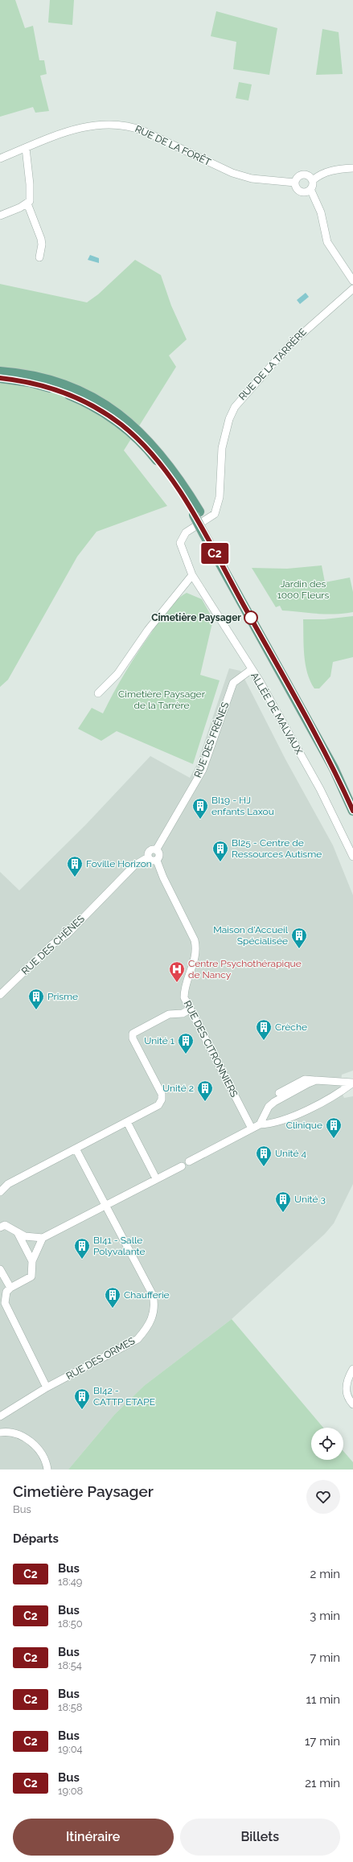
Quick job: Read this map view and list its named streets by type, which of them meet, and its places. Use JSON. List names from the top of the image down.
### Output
{
  "streets": {
    "street": [
      "RUE DE LA FORÊT",
      "RUE DE LA TARRÈRE",
      "ALLÉE DE MALVAUX",
      "RUE DES FRÊNES",
      "RUE DES CHÊNES",
      "RUE DES CITRONNIERS",
      "RUE DES ORMES"
    ]
  },
  "crossings": [
    ["RUE DE LA TARRÈRE", "ALLÉE DE MALVAUX"],
    ["ALLÉE DE MALVAUX", "RUE DES FRÊNES"],
    ["RUE DES FRÊNES", "RUE DES CHÊNES"],
    ["RUE DES FRÊNES", "RUE DES CITRONNIERS"],
    ["RUE DES CHÊNES", "RUE DES CITRONNIERS"]
  ],
  "parks": ["Jardin des 1000 Fleurs", "Cimetière Paysager de la Tarrère"],
  "places": {
    "other": ["Cimetière Paysager"],
    "building": [
      "BI19 - HJ enfants Laxou",
      "BI25 - Centre de Ressources Autisme",
      "Foville Horizon",
      "Maison d'Accueil Spécialisée",
      "Prisme",
      "Crèche",
      "Unité 1",
      "Unité 2",
      "Clinique",
      "Unité 4",
      "Unité 3",
      "BI41 - Salle Polyvalante",
      "Chaufferie",
      "BI42 - CATTP ETAPE"
    ],
    "hospital": ["Centre Psychothérapique de Nancy"]
  },
  "lines": ["bus line C2"],
  "page": {
    "on_map": "C2",
    "heading": [
      ["Cimetière Paysager", "Bus"],
      "Départs"
    ],
    "list": [
      {
        "mark": "C2",
        "name": "Bus",
        "note": "18:49",
        "value": "2 min"
      },
      {
        "mark": "C2",
        "name": "Bus",
        "note": "18:50",
        "value": "3 min"
      },
      {
        "mark": "C2",
        "name": "Bus",
        "note": "18:54",
        "value": "7 min"
      },
      {
        "mark": "C2",
        "name": "Bus",
        "note": "18:58",
        "value": "11 min"
      },
      {
        "mark": "C2",
        "name": "Bus",
        "note": "19:04",
        "value": "17 min"
      },
      {
        "mark": "C2",
        "name": "Bus",
        "note": "19:08",
        "value": "21 min"
      }
    ],
    "buttons": ["Itinéraire", "Billets"]
  }
}
